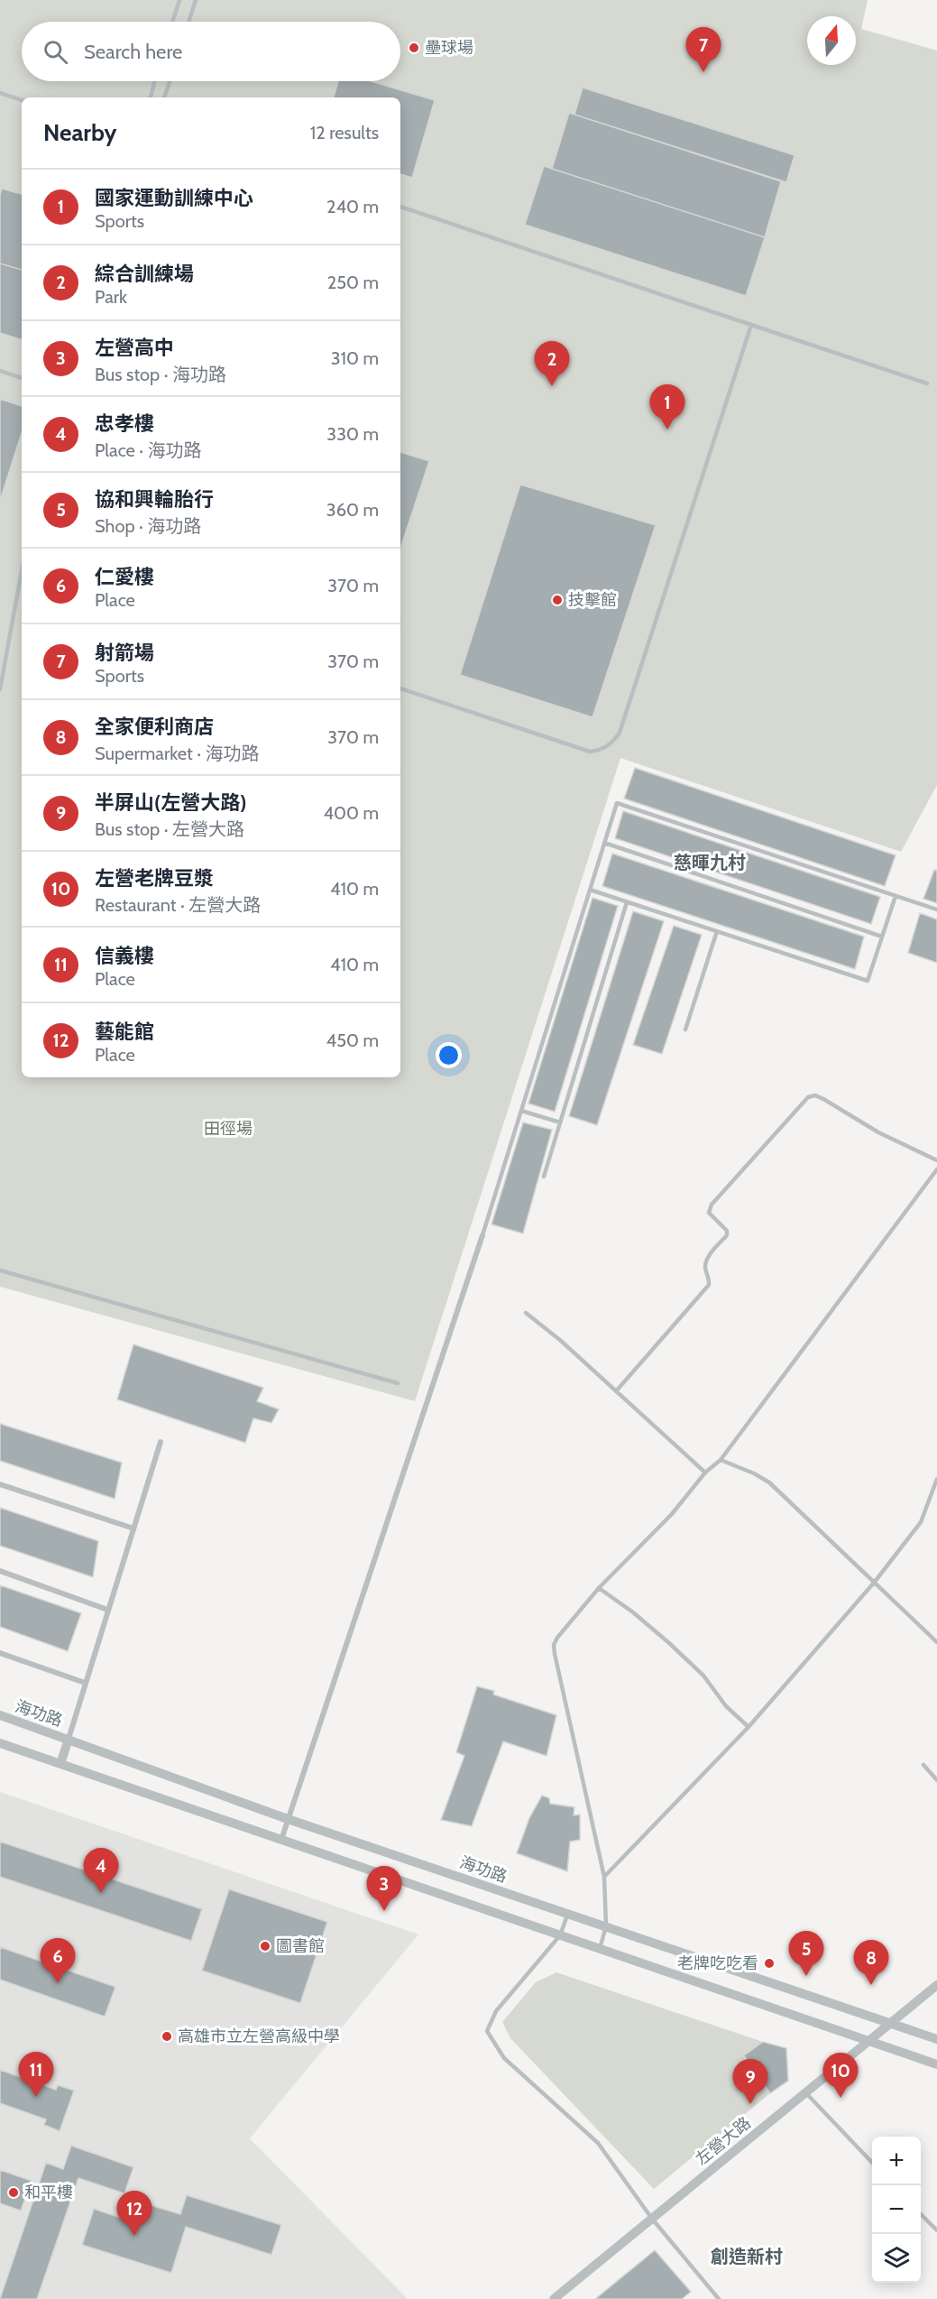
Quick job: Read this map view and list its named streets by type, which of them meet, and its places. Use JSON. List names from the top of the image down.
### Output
{
  "streets": {
    "street": ["海功路", "左營大路"]
  },
  "crossings": [
    ["海功路", "左營大路"]
  ],
  "districts": ["慈暉九村", "創造新村"],
  "parks": ["田徑場"],
  "places": [
    "壘球場",
    "技擊館",
    "圖書館",
    "老牌吃吃看",
    "高雄市立左營高級中學",
    "和平樓"
  ],
  "north": "top",
  "page": {
    "search": "Search here",
    "pins": [
      "7",
      "2",
      "1",
      "4",
      "3",
      "5",
      "6",
      "8",
      "11",
      "10",
      "9",
      "12"
    ],
    "heading": ["Nearby", "12 results"],
    "list": [
      {
        "mark": "1",
        "name": "國家運動訓練中心",
        "note": "Sports",
        "value": "240 m"
      },
      {
        "mark": "2",
        "name": "綜合訓練場",
        "note": "Park",
        "value": "250 m"
      },
      {
        "mark": "3",
        "name": "左營高中",
        "note": "Bus stop · 海功路",
        "value": "310 m"
      },
      {
        "mark": "4",
        "name": "忠孝樓",
        "note": "Place · 海功路",
        "value": "330 m"
      },
      {
        "mark": "5",
        "name": "協和興輪胎行",
        "note": "Shop · 海功路",
        "value": "360 m"
      },
      {
        "mark": "6",
        "name": "仁愛樓",
        "note": "Place",
        "value": "370 m"
      },
      {
        "mark": "7",
        "name": "射箭場",
        "note": "Sports",
        "value": "370 m"
      },
      {
        "mark": "8",
        "name": "全家便利商店",
        "note": "Supermarket · 海功路",
        "value": "370 m"
      },
      {
        "mark": "9",
        "name": "半屏山(左營大路)",
        "note": "Bus stop · 左營大路",
        "value": "400 m"
      },
      {
        "mark": "10",
        "name": "左營老牌豆漿",
        "note": "Restaurant · 左營大路",
        "value": "410 m"
      },
      {
        "mark": "11",
        "name": "信義樓",
        "note": "Place",
        "value": "410 m"
      },
      {
        "mark": "12",
        "name": "藝能館",
        "note": "Place",
        "value": "450 m"
      }
    ],
    "map_buttons": ["+", "−"]
  }
}
